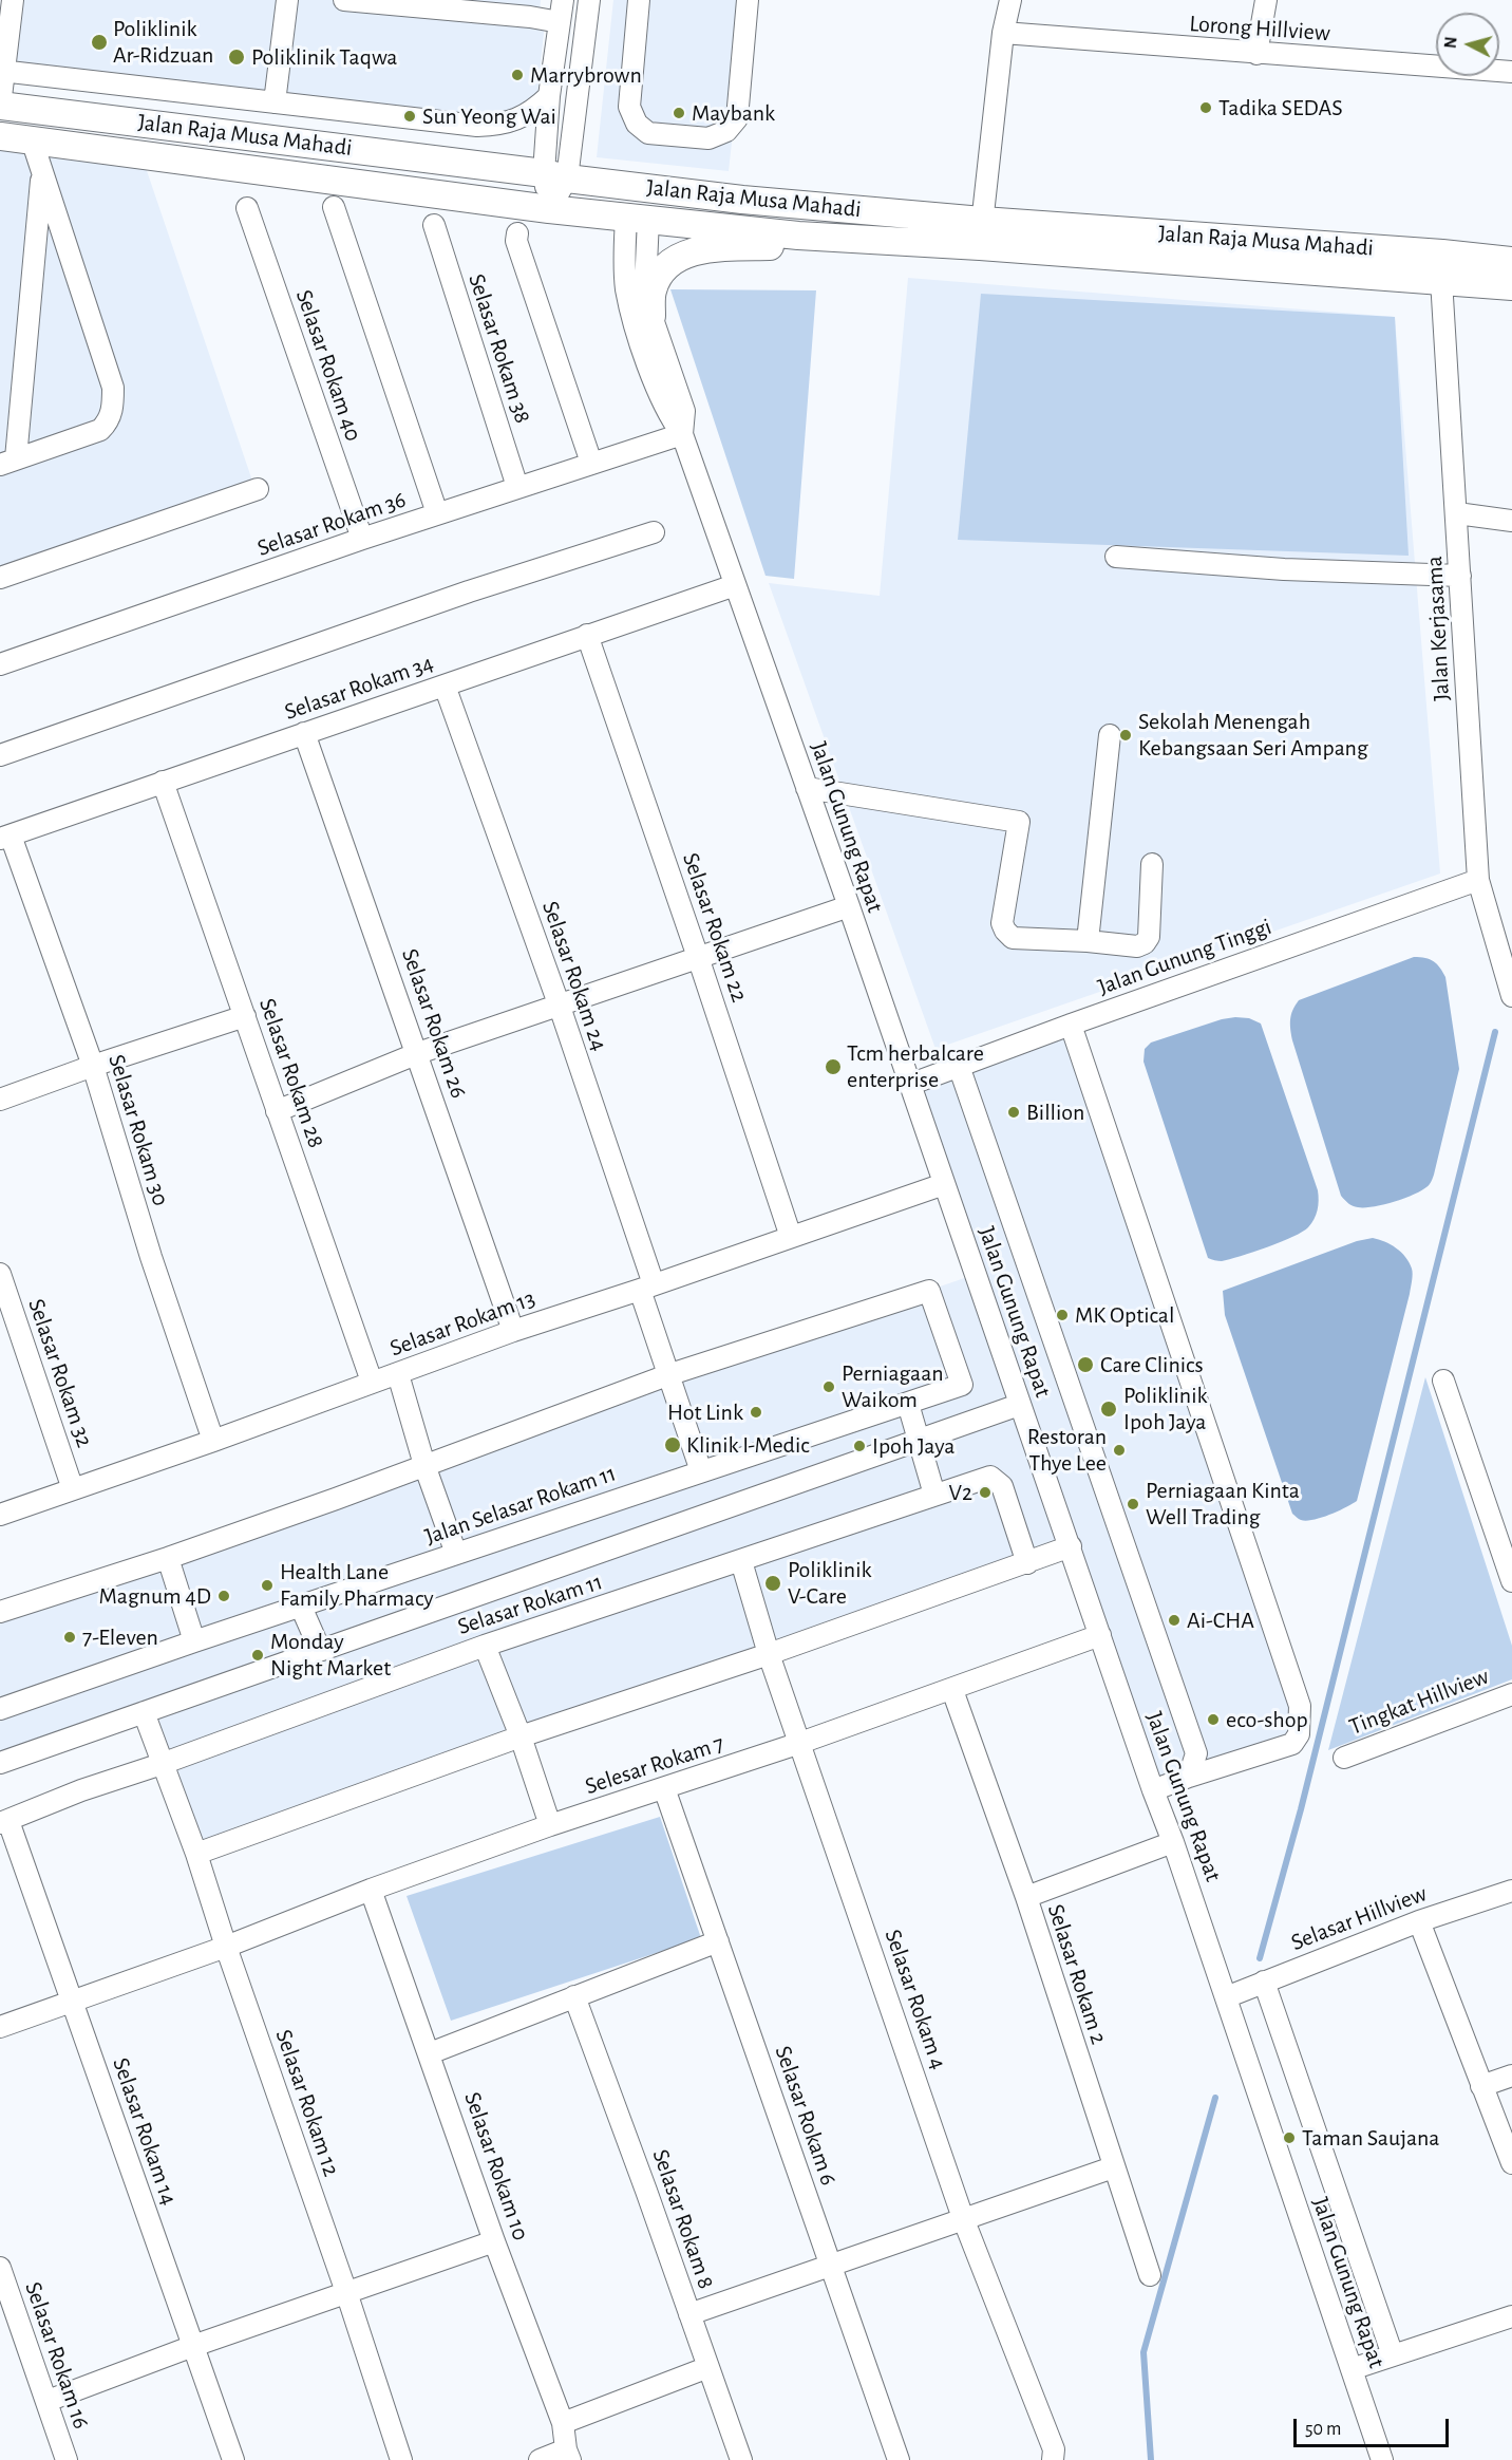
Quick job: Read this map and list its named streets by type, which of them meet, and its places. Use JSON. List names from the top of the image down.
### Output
{
  "streets": {
    "main road": ["Jalan Raja Musa Mahadi"],
    "street": [
      "Lorong Hillview",
      "Selasar Rokam 38",
      "Selasar Rokam 40",
      "Selasar Rokam 36",
      "Jalan Kerjasama",
      "Selasar Rokam 34",
      "Jalan Gunung Rapat",
      "Selasar Rokam 22",
      "Jalan Gunung Tinggi",
      "Selasar Rokam 24",
      "Selasar Rokam 26",
      "Selasar Rokam 28",
      "Selasar Rokam 30",
      "Selasar Rokam 13",
      "Selasar Rokam 32",
      "Jalan Selasar Rokam 11",
      "Selasar Rokam 11",
      "Tingkat Hillview",
      "Selesar Rokam 7",
      "Selasar Hillview",
      "Selasar Rokam 2",
      "Selasar Rokam 4",
      "Selasar Rokam 12",
      "Selasar Rokam 6",
      "Selasar Rokam 14",
      "Selasar Rokam 10",
      "Selasar Rokam 8",
      "Selasar Rokam 16"
    ]
  },
  "crossings": [
    ["Jalan Raja Musa Mahadi", "Jalan Kerjasama"],
    ["Jalan Raja Musa Mahadi", "Jalan Gunung Rapat"],
    ["Selasar Rokam 38", "Selasar Rokam 36"],
    ["Selasar Rokam 40", "Selasar Rokam 36"],
    ["Selasar Rokam 36", "Jalan Gunung Rapat"],
    ["Jalan Kerjasama", "Jalan Gunung Tinggi"],
    ["Selasar Rokam 34", "Jalan Gunung Rapat"],
    ["Selasar Rokam 34", "Selasar Rokam 22"],
    ["Selasar Rokam 34", "Selasar Rokam 24"],
    ["Selasar Rokam 34", "Selasar Rokam 26"],
    ["Selasar Rokam 34", "Selasar Rokam 28"],
    ["Selasar Rokam 34", "Selasar Rokam 30"],
    ["Jalan Gunung Rapat", "Jalan Gunung Tinggi"],
    ["Jalan Gunung Rapat", "Selasar Rokam 13"],
    ["Jalan Gunung Rapat", "Selasar Rokam 11"],
    ["Jalan Gunung Rapat", "Selesar Rokam 7"],
    ["Jalan Gunung Rapat", "Selasar Hillview"],
    ["Selasar Rokam 22", "Selasar Rokam 13"],
    ["Selasar Rokam 24", "Selasar Rokam 13"],
    ["Selasar Rokam 24", "Jalan Selasar Rokam 11"],
    ["Selasar Rokam 26", "Selasar Rokam 13"],
    ["Selasar Rokam 28", "Selasar Rokam 13"],
    ["Selasar Rokam 30", "Selasar Rokam 13"],
    ["Selasar Rokam 13", "Selasar Rokam 32"],
    ["Selasar Rokam 11", "Selasar Rokam 4"],
    ["Selasar Rokam 11", "Selasar Rokam 12"],
    ["Selasar Rokam 11", "Selasar Rokam 14"],
    ["Selesar Rokam 7", "Selasar Rokam 2"],
    ["Selesar Rokam 7", "Selasar Rokam 4"],
    ["Selesar Rokam 7", "Selasar Rokam 12"],
    ["Selesar Rokam 7", "Selasar Rokam 6"],
    ["Selesar Rokam 7", "Selasar Rokam 14"],
    ["Selesar Rokam 7", "Selasar Rokam 10"]
  ],
  "places": [
    "Poliklinik Ar-Ridzuan",
    "Poliklinik Taqwa",
    "Marrybrown",
    "Tadika SEDAS",
    "Maybank",
    "Sun Yeong Wai",
    "Sekolah Menengah Kebangsaan Seri Ampang",
    "Tcm herbalcare enterprise",
    "Billion",
    "MK Optical",
    "Care Clinics",
    "Perniagaan Waikom",
    "Poliklinik Ipoh Jaya",
    "Hot Link",
    "Klinik I-Medic",
    "Ipoh Jaya",
    "Restoran Thye Lee",
    "V2",
    "Perniagaan Kinta Well Trading",
    "Poliklinik V-Care",
    "Health Lane Family Pharmacy",
    "Magnum 4D",
    "Ai-CHA",
    "7-Eleven",
    "Monday Night Market",
    "eco-shop",
    "Taman Saujana"
  ],
  "scale_bar": "50 m",
  "north": "left"
}
